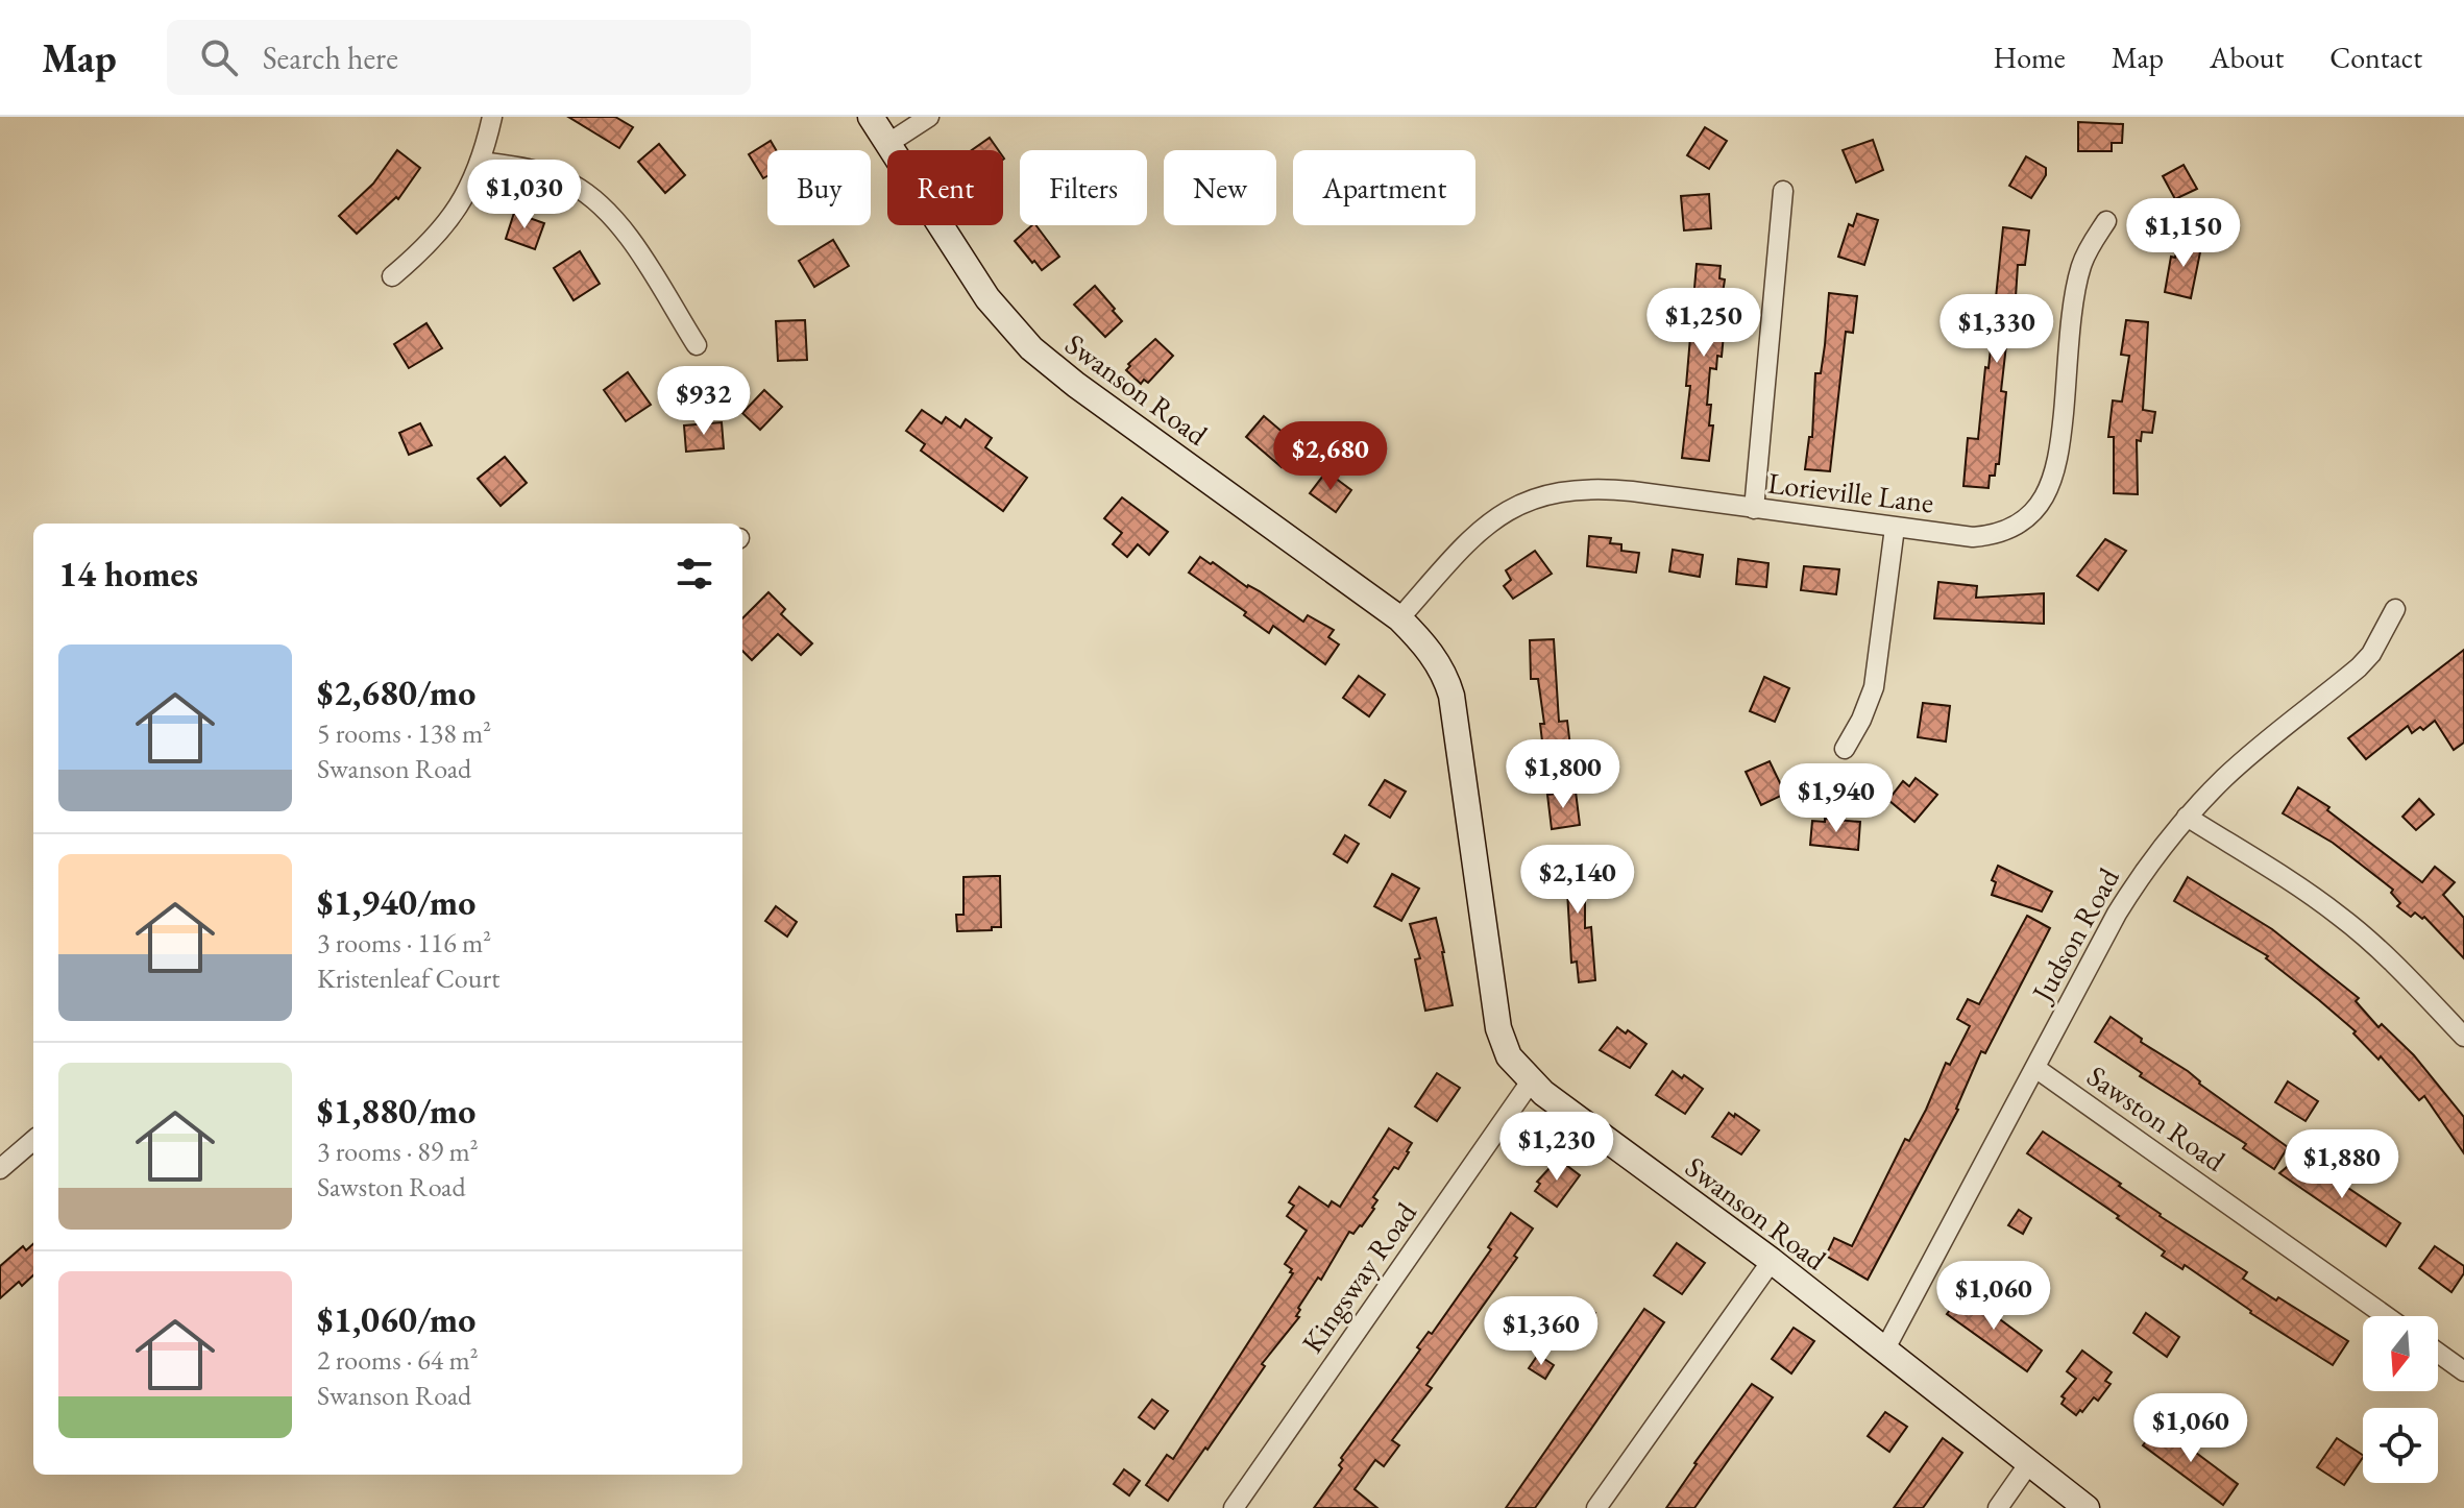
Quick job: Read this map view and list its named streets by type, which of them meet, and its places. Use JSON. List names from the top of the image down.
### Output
{
  "streets": {
    "street": [
      "Swanson Road",
      "Lorieville Lane",
      "Judson Road",
      "Sawston Road",
      "Kingsway Road"
    ]
  },
  "crossings": [
    ["Swanson Road", "Lorieville Lane"],
    ["Swanson Road", "Judson Road"],
    ["Swanson Road", "Kingsway Road"],
    ["Judson Road", "Sawston Road"]
  ],
  "north": "bottom",
  "page": {
    "header": "Map",
    "search": "Search here",
    "nav": [
      "Home",
      "Map",
      "About",
      "Contact"
    ],
    "chip": [
      "Buy",
      "Rent",
      "Filters",
      "New",
      "Apartment"
    ],
    "price": [
      "$1,030",
      "$1,150",
      "$1,250",
      "$1,330",
      "$932",
      "$2,680",
      "$1,800",
      "$1,940",
      "$2,140",
      "$1,230",
      "$1,880",
      "$1,060",
      "$1,360",
      "$1,060"
    ],
    "heading": "14 homes",
    "list": [
      {
        "name": "$2,680/mo",
        "note": "5 rooms · 138 m² · Swanson Road"
      },
      {
        "name": "$1,940/mo",
        "note": "3 rooms · 116 m² · Kristenleaf Court"
      },
      {
        "name": "$1,880/mo",
        "note": "3 rooms · 89 m² · Sawston Road"
      },
      {
        "name": "$1,060/mo",
        "note": "2 rooms · 64 m² · Swanson Road"
      }
    ]
  }
}
